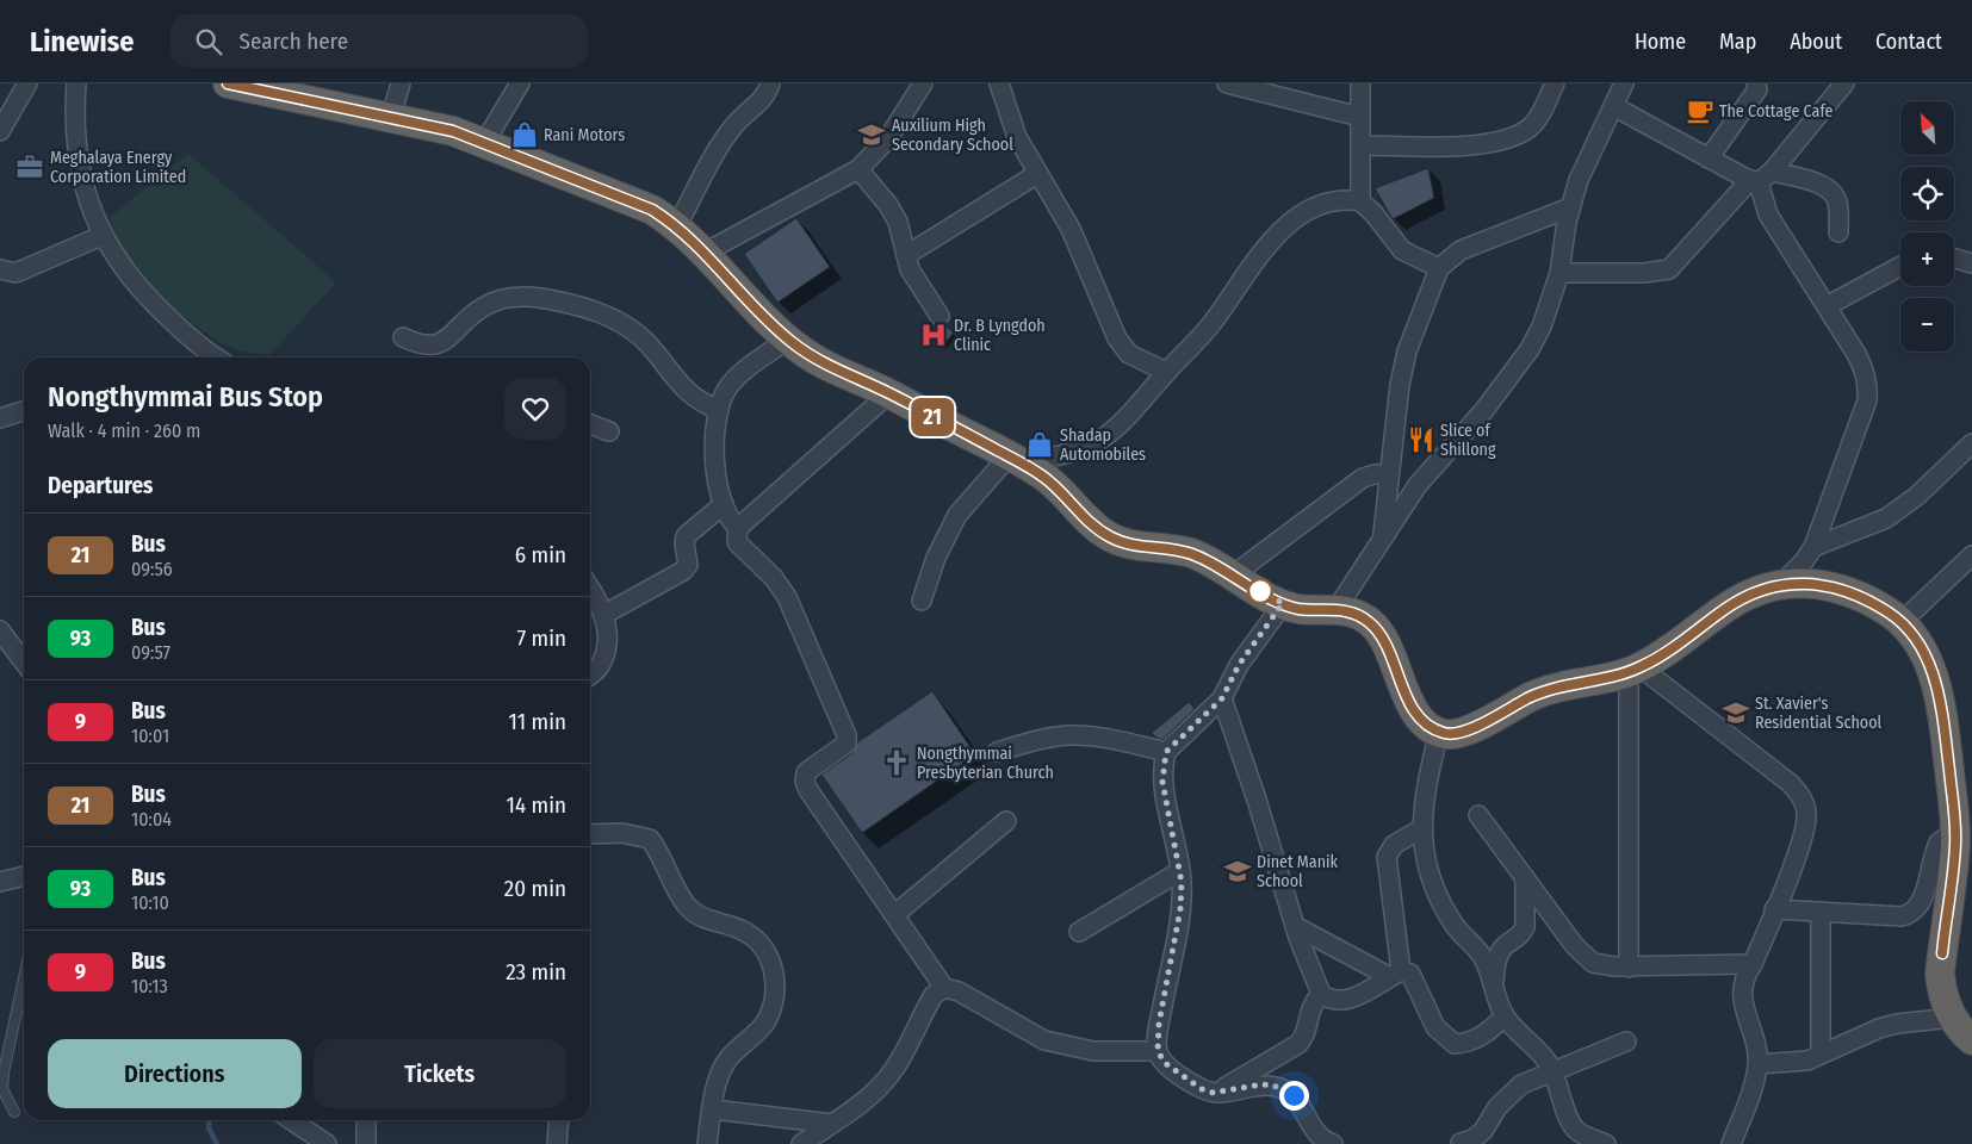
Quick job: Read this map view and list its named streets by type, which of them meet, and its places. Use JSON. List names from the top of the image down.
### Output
{
  "places": {
    "cafe": ["The Cottage Cafe"],
    "shop": ["Rani Motors", "Shadap Automobiles"],
    "school or university": ["Auxilium High Secondary School", "St. Xavier's Residential School", "Dinet Manik School"],
    "office": ["Meghalaya Energy Corporation Limited"],
    "hospital": ["Dr. B Lyngdoh Clinic"],
    "restaurant": ["Slice of Shillong"],
    "church": ["Nongthymmai Presbyterian Church"]
  },
  "lines": ["bus line 21"],
  "north": "top left",
  "page": {
    "header": "Linewise",
    "search": "Search here",
    "nav": [
      "Home",
      "Map",
      "About",
      "Contact"
    ],
    "on_map": "21",
    "map_buttons": ["+", "−"],
    "heading": [
      ["Nongthymmai Bus Stop", "Walk · 4 min · 260 m"],
      "Departures"
    ],
    "list": [
      {
        "mark": "21",
        "name": "Bus",
        "note": "09:56",
        "value": "6 min"
      },
      {
        "mark": "93",
        "name": "Bus",
        "note": "09:57",
        "value": "7 min"
      },
      {
        "mark": "9",
        "name": "Bus",
        "note": "10:01",
        "value": "11 min"
      },
      {
        "mark": "21",
        "name": "Bus",
        "note": "10:04",
        "value": "14 min"
      },
      {
        "mark": "93",
        "name": "Bus",
        "note": "10:10",
        "value": "20 min"
      },
      {
        "mark": "9",
        "name": "Bus",
        "note": "10:13",
        "value": "23 min"
      }
    ],
    "buttons": ["Directions", "Tickets"]
  }
}
